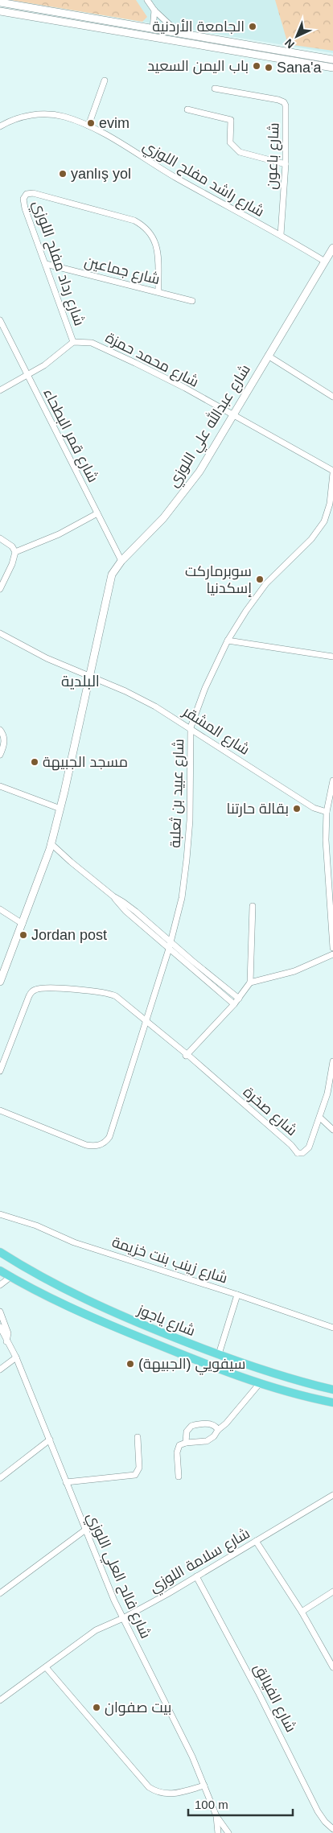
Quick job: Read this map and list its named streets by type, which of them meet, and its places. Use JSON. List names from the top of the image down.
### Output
{
  "streets": {
    "main road": ["شارع ياجوز"],
    "street": [
      "شارع باعون",
      "شارع راشد مفلح اللوزي",
      "شارع رداد مفلح اللوزي",
      "شارع جماعين",
      "شارع محمد حمزة",
      "شارع عبدالله علي اللوزي",
      "شارع قمر البطحاء",
      "شارع المشقر",
      "شارع عبيد بن ثعلبة",
      "شارع صخرة",
      "شارع زينب بنت خزيمة",
      "شارع سلامة اللوزي",
      "شارع فالح العلي اللوزي",
      "شارع الفيالق"
    ]
  },
  "crossings": [
    ["شارع باعون", "شارع راشد مفلح اللوزي"],
    ["شارع راشد مفلح اللوزي", "شارع عبدالله علي اللوزي"],
    ["شارع رداد مفلح اللوزي", "شارع جماعين"],
    ["شارع رداد مفلح اللوزي", "شارع محمد حمزة"],
    ["شارع محمد حمزة", "شارع عبدالله علي اللوزي"],
    ["شارع محمد حمزة", "شارع عبيد بن ثعلبة"],
    ["شارع عبدالله علي اللوزي", "شارع قمر البطحاء"],
    ["شارع عبدالله علي اللوزي", "شارع المشقر"],
    ["شارع المشقر", "شارع عبيد بن ثعلبة"],
    ["شارع عبيد بن ثعلبة", "شارع صخرة"],
    ["شارع سلامة اللوزي", "شارع فالح العلي اللوزي"],
    ["شارع سلامة اللوزي", "شارع الفيالق"]
  ],
  "districts": ["البلدية"],
  "places": [
    "الجامعة الأردنية",
    "باب اليمن السعيد",
    "Sana'a",
    "evim",
    "yanlış yol",
    "سوبرماركت إسكدنيا",
    "مسجد الجبيهة",
    "بقالة حارتنا",
    "Jordan post",
    "سيفويي (الجبيهة)",
    "بيت صفوان"
  ],
  "scale_bar": "100 m",
  "north": "bottom left"
}
